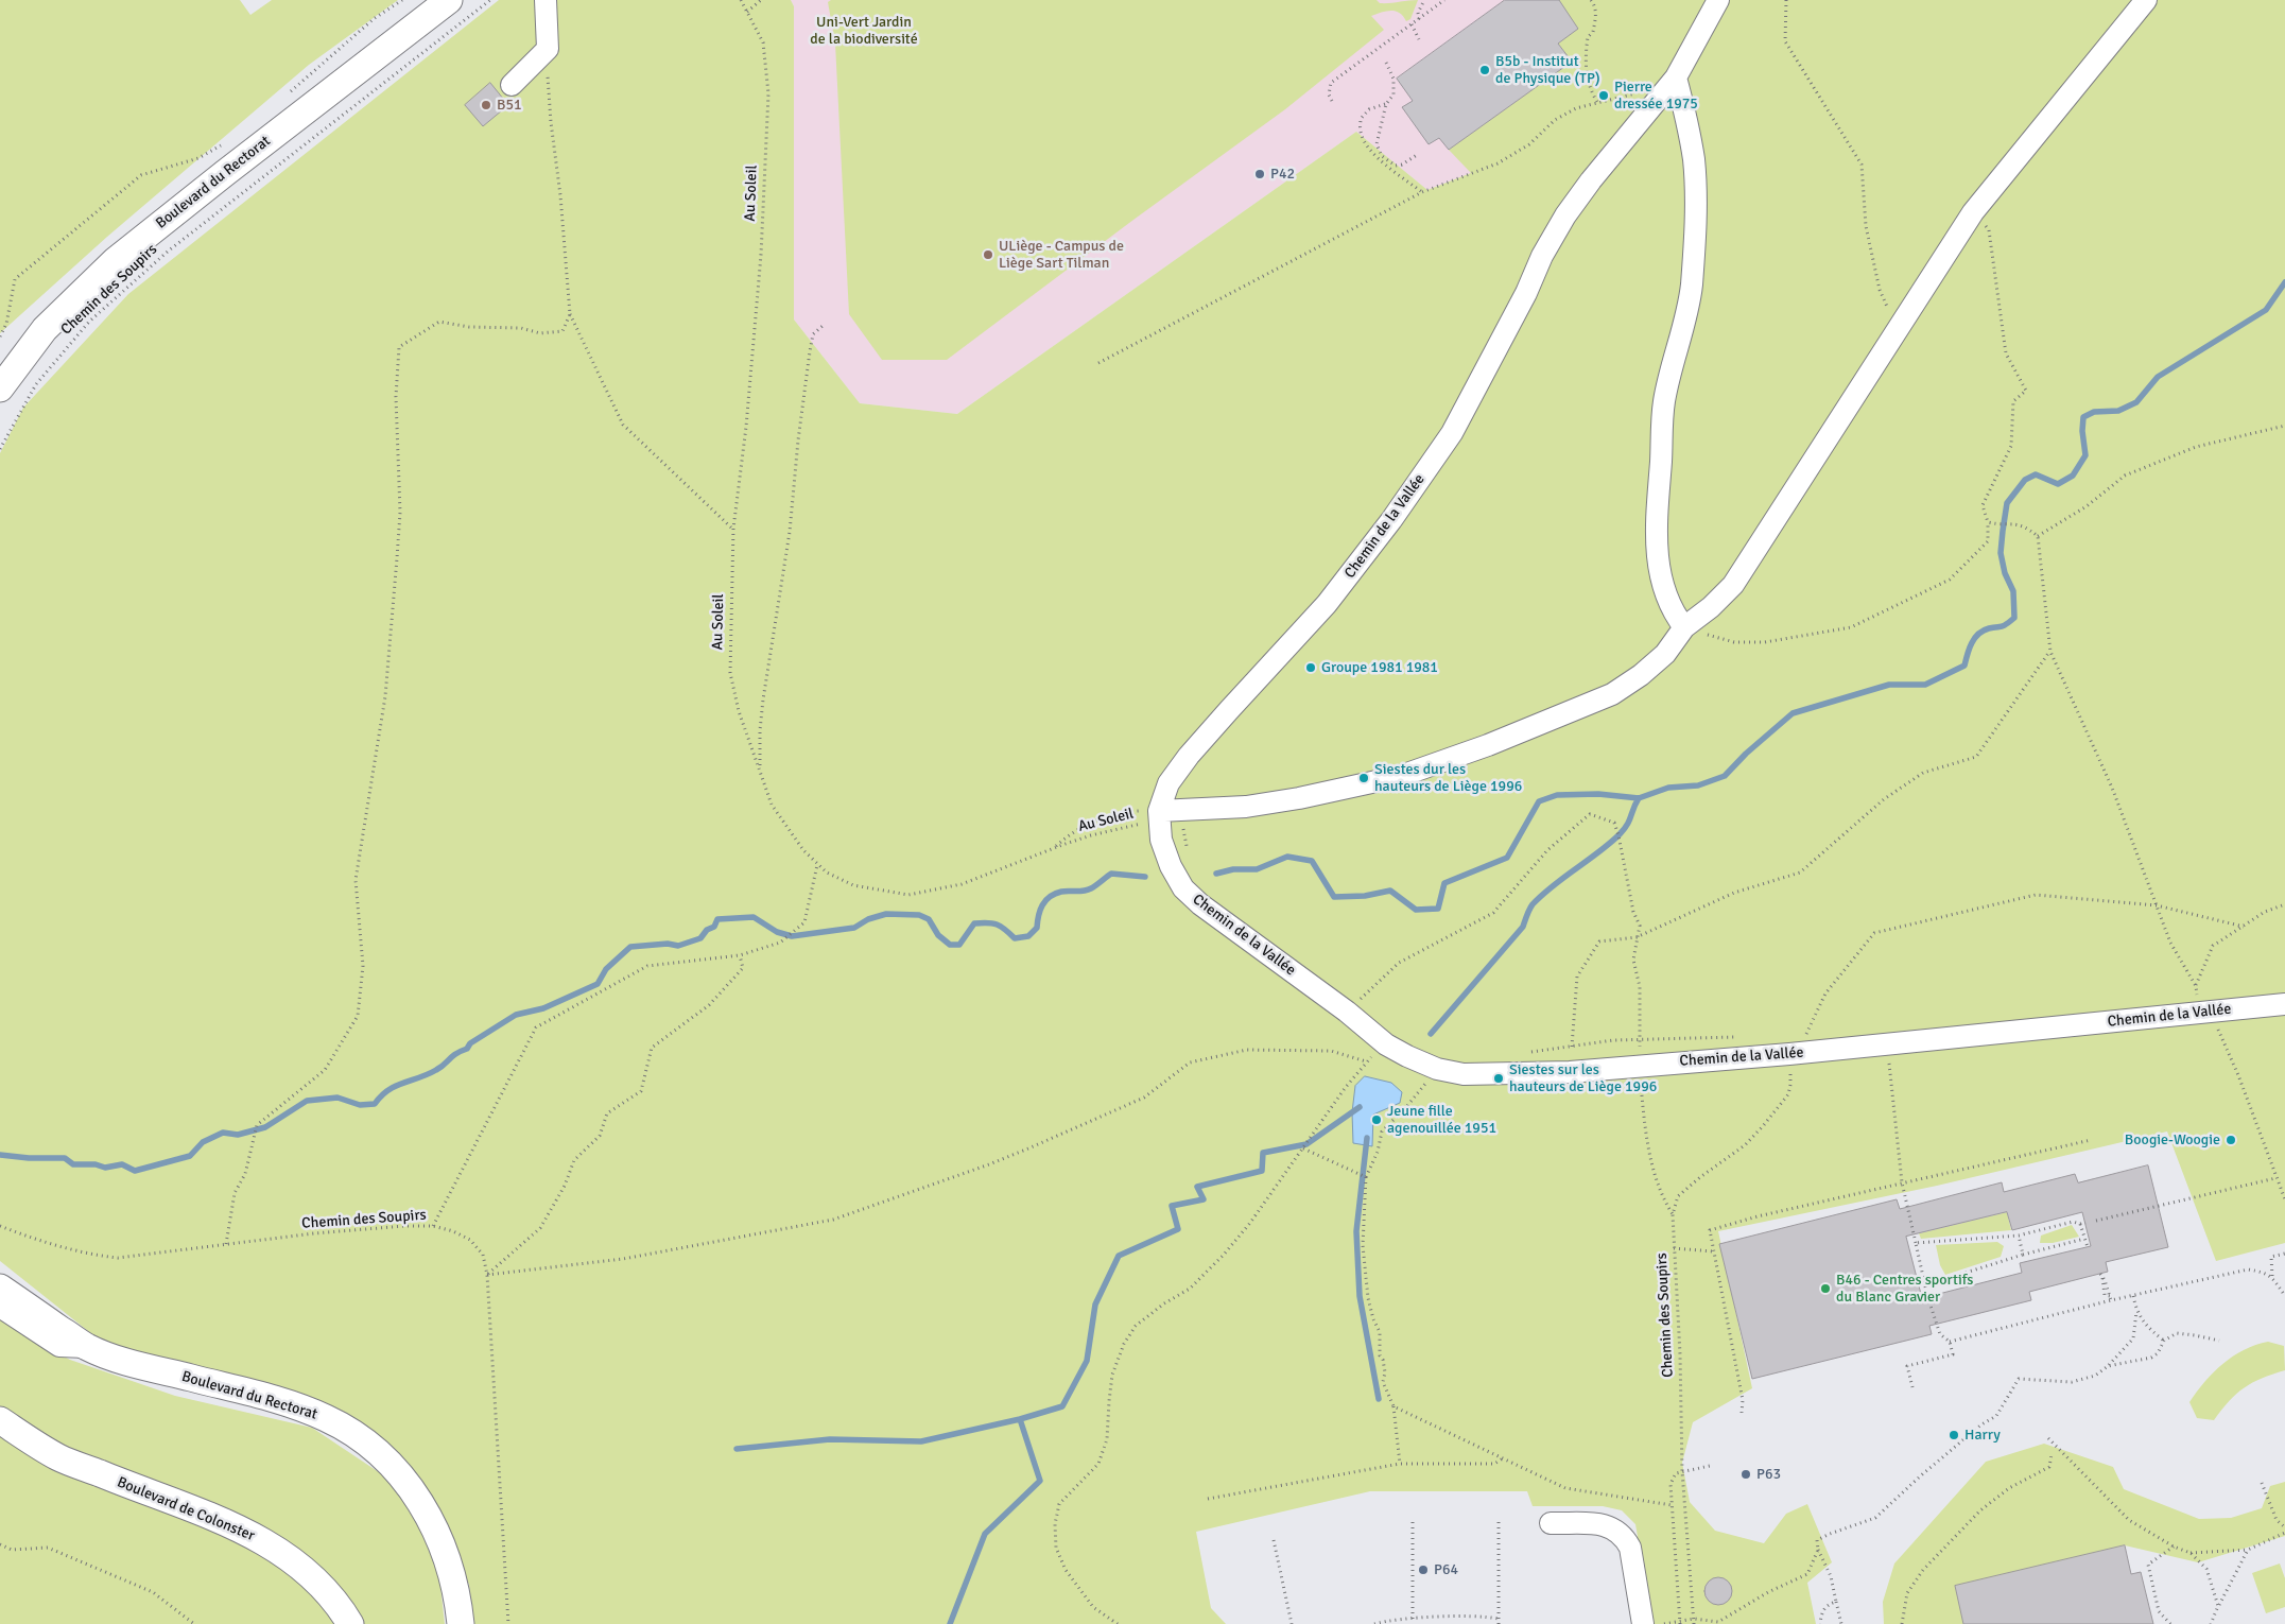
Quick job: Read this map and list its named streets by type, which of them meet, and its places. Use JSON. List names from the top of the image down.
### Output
{
  "streets": {
    "main road": ["Boulevard du Rectorat", "Boulevard de Colonster"],
    "lane": ["Chemin de la Vallée"],
    "path": ["Au Soleil", "Chemin des Soupirs"]
  },
  "crossings": [
    ["Au Soleil", "Chemin de la Vallée"],
    ["Chemin des Soupirs", "Chemin de la Vallée"]
  ],
  "parks": ["Uni-Vert Jardin de la biodiversité"],
  "places": [
    "B5b - Institut de Physique (TP)",
    "Pierre dressée 1975",
    "B51",
    "P42",
    "ULiège - Campus de Liège Sart Tilman",
    "Groupe 1981 1981",
    "Siestes dur les hauteurs de Liège 1996",
    "Siestes sur les hauteurs de Liège 1996",
    "Jeune fille agenouillée 1951",
    "Boogie-Woogie",
    "B46 - Centres sportifs du Blanc Gravier",
    "Harry",
    "P63",
    "P64"
  ]
}
